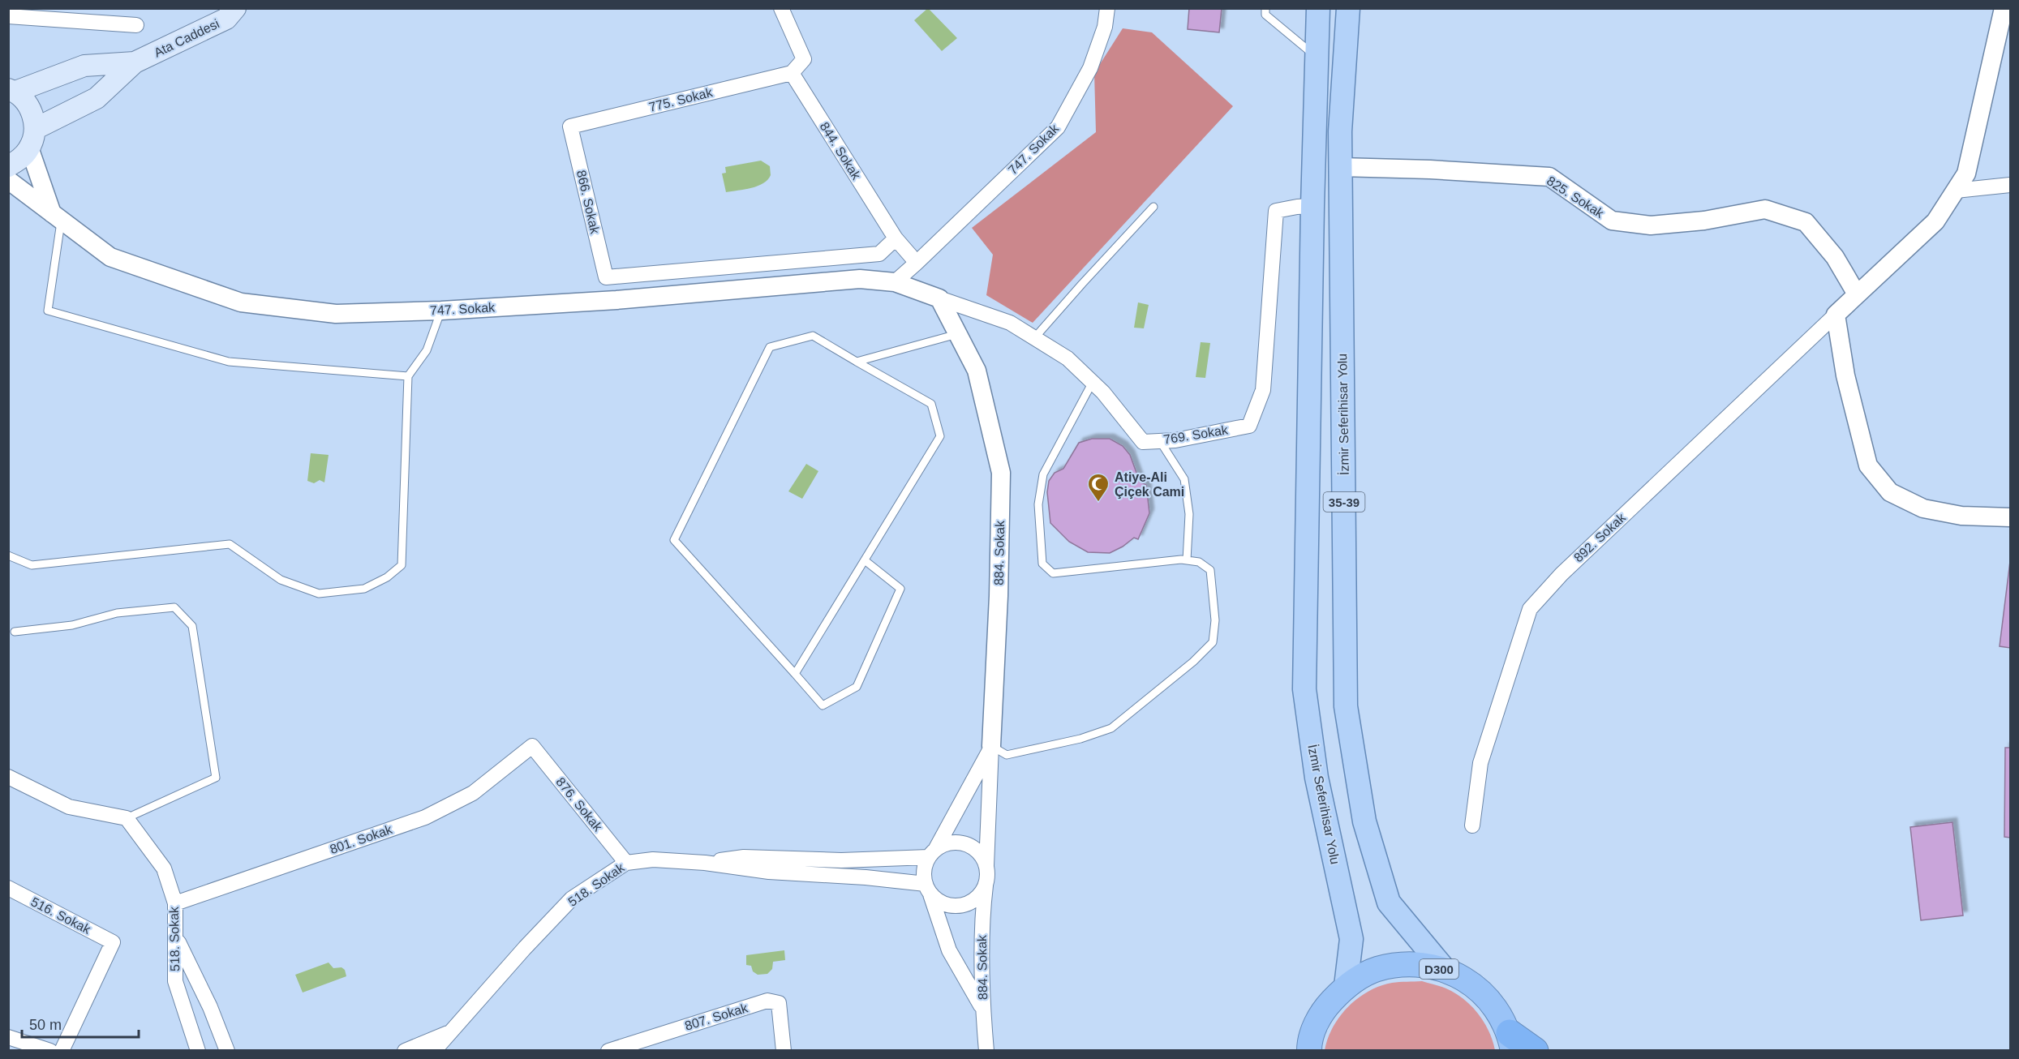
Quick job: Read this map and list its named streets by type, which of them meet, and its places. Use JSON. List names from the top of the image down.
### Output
{
  "streets": {
    "highway": ["D300"],
    "main road": ["Ata Caddesi", "İzmir Seferihisar Yolu", "35-39"],
    "street": [
      "775. Sokak",
      "747. Sokak",
      "844. Sokak",
      "825. Sokak",
      "866. Sokak",
      "769. Sokak",
      "892. Sokak",
      "884. Sokak",
      "876. Sokak",
      "801. Sokak",
      "518. Sokak",
      "516. Sokak",
      "807. Sokak"
    ]
  },
  "crossings": [
    ["775. Sokak", "844. Sokak"],
    ["775. Sokak", "866. Sokak"],
    ["747. Sokak", "844. Sokak"],
    ["844. Sokak", "866. Sokak"],
    ["825. Sokak", "İzmir Seferihisar Yolu"],
    ["İzmir Seferihisar Yolu", "769. Sokak"],
    ["İzmir Seferihisar Yolu", "D300"],
    ["884. Sokak", "518. Sokak"],
    ["876. Sokak", "801. Sokak"],
    ["876. Sokak", "518. Sokak"],
    ["801. Sokak", "518. Sokak"]
  ],
  "places": {
    "mosque": ["Atiye-Ali Çiçek Cami"]
  },
  "scale_bar": "50 m"
}
